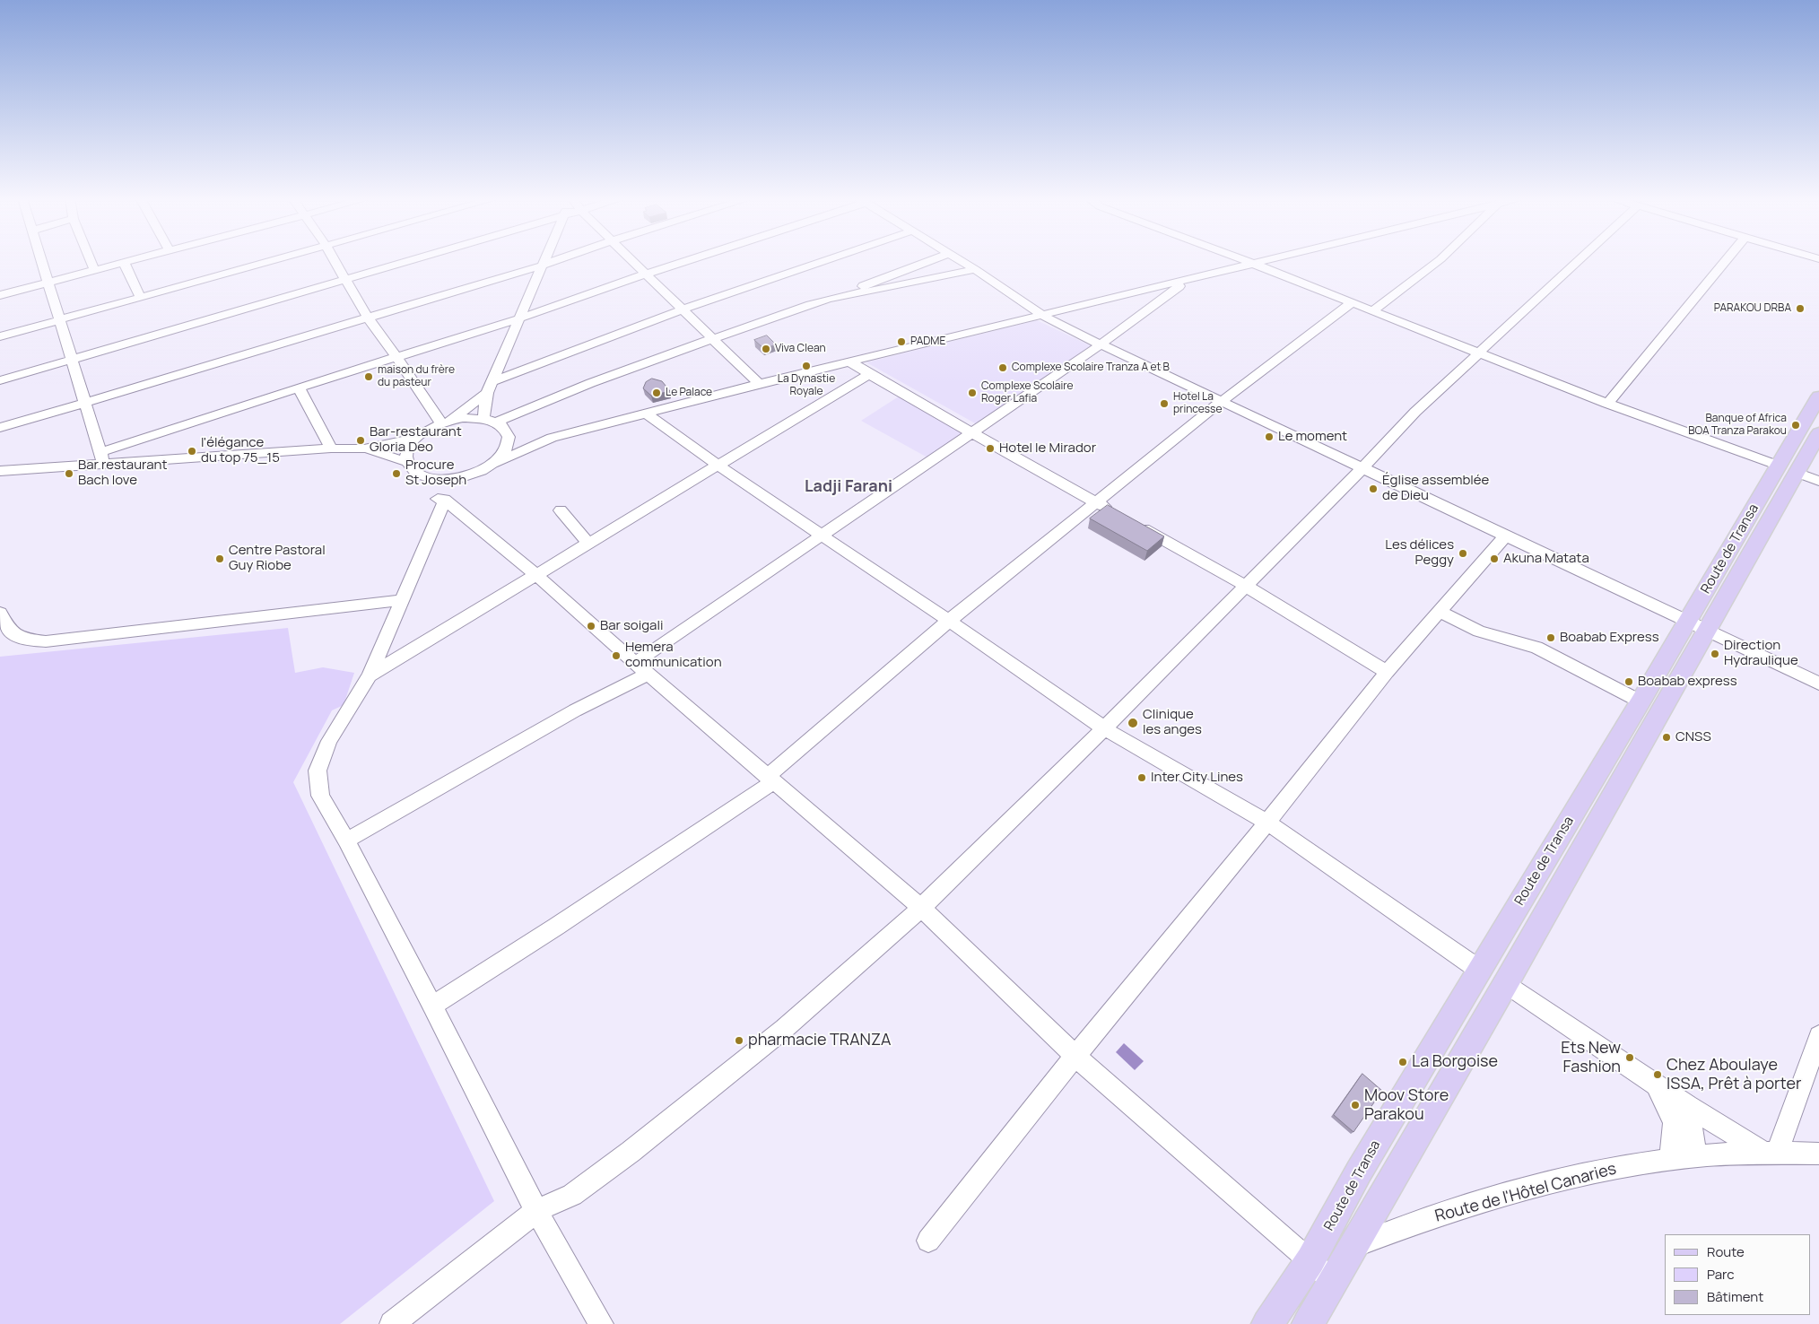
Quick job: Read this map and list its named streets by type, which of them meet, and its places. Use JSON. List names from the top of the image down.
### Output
{
  "streets": {
    "main road": ["Route de Transa"],
    "street": ["Route de l'Hôtel Canaries"]
  },
  "crossings": [
    ["Route de Transa", "Route de l'Hôtel Canaries"]
  ],
  "districts": ["Ladji Farani"],
  "places": [
    "PARAKOU DRBA",
    "PADME",
    "Viva Clean",
    "La Dynastie Royale",
    "Complexe Scolaire Tranza A et B",
    "maison du frère du pasteur",
    "Le Palace",
    "Complexe Scolaire Roger Lafia",
    "Hotel La princesse",
    "Banque of Africa BOA Tranza Parakou",
    "Le moment",
    "Bar-restaurant Gloria Deo",
    "Hotel le Mirador",
    "l'élégance du top 75_15",
    "Bar restaurant Bach love",
    "Procure St Joseph",
    "Église assemblée de Dieu",
    "Les délices Peggy",
    "Centre Pastoral Guy Riobe",
    "Akuna Matata",
    "Bar soigali",
    "Boabab Express",
    "Direction Hydraulique",
    "Hemera communication",
    "Boabab express",
    "Clinique les anges",
    "CNSS",
    "Inter City Lines",
    "pharmacie TRANZA",
    "Ets New Fashion",
    "La Borgoise",
    "Chez Aboulaye ISSA, Prêt à porter",
    "Moov Store Parakou"
  ],
  "legend": ["Route", "Parc", "Bâtiment"]
}
